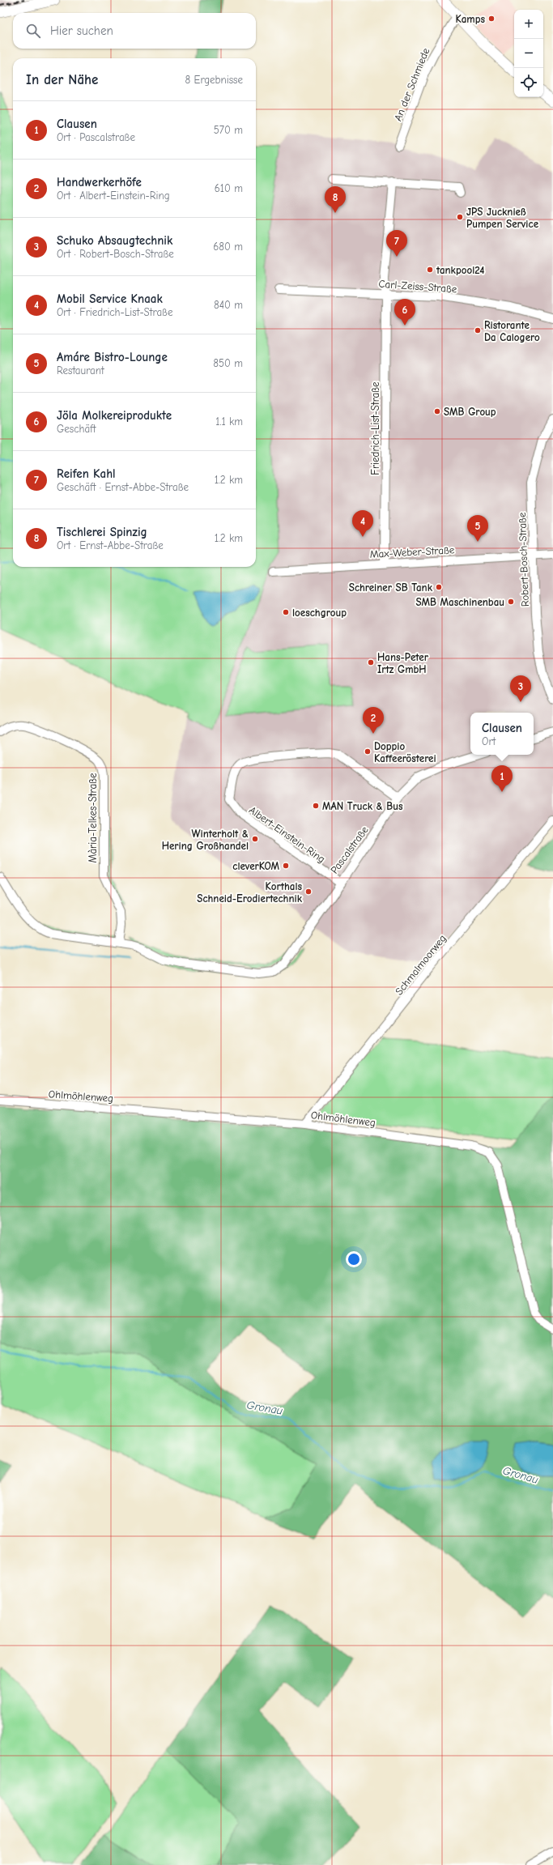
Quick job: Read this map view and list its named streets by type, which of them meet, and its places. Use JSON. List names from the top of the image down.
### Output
{
  "streets": {
    "street": [
      "An der Schmiede",
      "Carl-Zeiss-Straße",
      "Friedrich-List-Straße",
      "Max-Weber-Straße",
      "Robert-Bosch-Straße",
      "Mària-Telkes-Straße",
      "Albert-Einstein-Ring",
      "Pascalstraße",
      "Schmalmoorweg",
      "Ohlmöhlenweg"
    ]
  },
  "crossings": [
    ["Carl-Zeiss-Straße", "Friedrich-List-Straße"],
    ["Friedrich-List-Straße", "Max-Weber-Straße"],
    ["Max-Weber-Straße", "Robert-Bosch-Straße"],
    ["Albert-Einstein-Ring", "Pascalstraße"],
    ["Schmalmoorweg", "Ohlmöhlenweg"]
  ],
  "water": ["Gronau"],
  "places": [
    "Kamps",
    "JPS Jucknieß Pumpen Service",
    "tankpool24",
    "Ristorante Da Calogero",
    "SMB Group",
    "Schreiner SB Tank",
    "SMB Maschinenbau",
    "loeschgroup",
    "Hans-Peter Irtz GmbH",
    "Doppio Kaffeerösterei",
    "MAN Truck & Bus",
    "Winterholt & Hering Großhandel",
    "cleverKOM",
    "Korthals Schneid-Erodiertechnik"
  ],
  "page": {
    "map_buttons": ["+", "−"],
    "search": "Hier suchen",
    "heading": ["In der Nähe", "8 Ergebnisse"],
    "list": [
      {
        "mark": "1",
        "name": "Clausen",
        "note": "Ort · Pascalstraße",
        "value": "570 m"
      },
      {
        "mark": "2",
        "name": "Handwerkerhöfe",
        "note": "Ort · Albert-Einstein-Ring",
        "value": "610 m"
      },
      {
        "mark": "3",
        "name": "Schuko Absaugtechnik",
        "note": "Ort · Robert-Bosch-Straße",
        "value": "680 m"
      },
      {
        "mark": "4",
        "name": "Mobil Service Knaak",
        "note": "Ort · Friedrich-List-Straße",
        "value": "840 m"
      },
      {
        "mark": "5",
        "name": "Amáre Bistro-Lounge",
        "note": "Restaurant",
        "value": "850 m"
      },
      {
        "mark": "6",
        "name": "Jöla Molkereiprodukte",
        "note": "Geschäft",
        "value": "1.1 km"
      },
      {
        "mark": "7",
        "name": "Reifen Kahl",
        "note": "Geschäft · Ernst-Abbe-Straße",
        "value": "1.2 km"
      },
      {
        "mark": "8",
        "name": "Tischlerei Spinzig",
        "note": "Ort · Ernst-Abbe-Straße",
        "value": "1.2 km"
      }
    ],
    "pins": [
      "8",
      "7",
      "6",
      "4",
      "5",
      "3",
      "2",
      "1"
    ],
    "popup": ["Clausen", "Ort"]
  }
}
